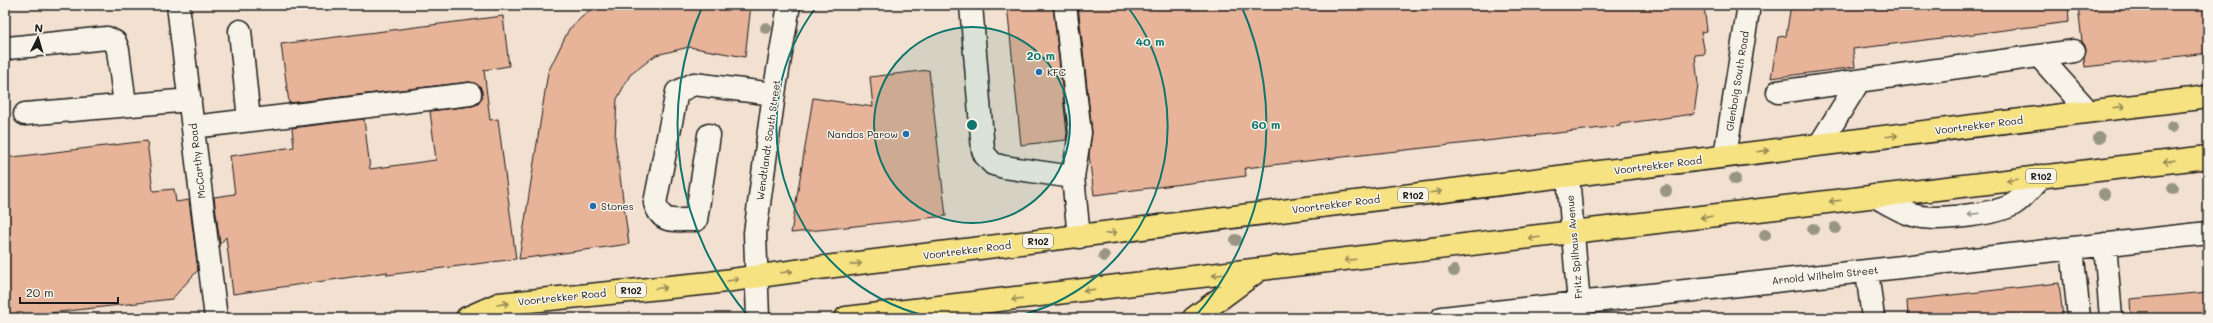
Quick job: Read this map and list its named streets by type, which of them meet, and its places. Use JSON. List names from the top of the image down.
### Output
{
  "streets": {
    "main road": ["Voortrekker Road", "R102"],
    "street": [
      "Glenboig South Road",
      "Wendtlandt South Street",
      "McCarthy Road",
      "Fritz Spilhaus Avenue",
      "Arnold Wilhelm Street"
    ]
  },
  "crossings": [
    ["Glenboig South Road", "Voortrekker Road"],
    ["Voortrekker Road", "Wendtlandt South Street"],
    ["Voortrekker Road", "Fritz Spilhaus Avenue"],
    ["R102", "Fritz Spilhaus Avenue"],
    ["Fritz Spilhaus Avenue", "Arnold Wilhelm Street"]
  ],
  "places": ["KFC", "Nandos Parow", "Stones"],
  "scale_bar": "20 m",
  "north": "top",
  "rings": ["40 m", "20 m", "60 m"]
}
